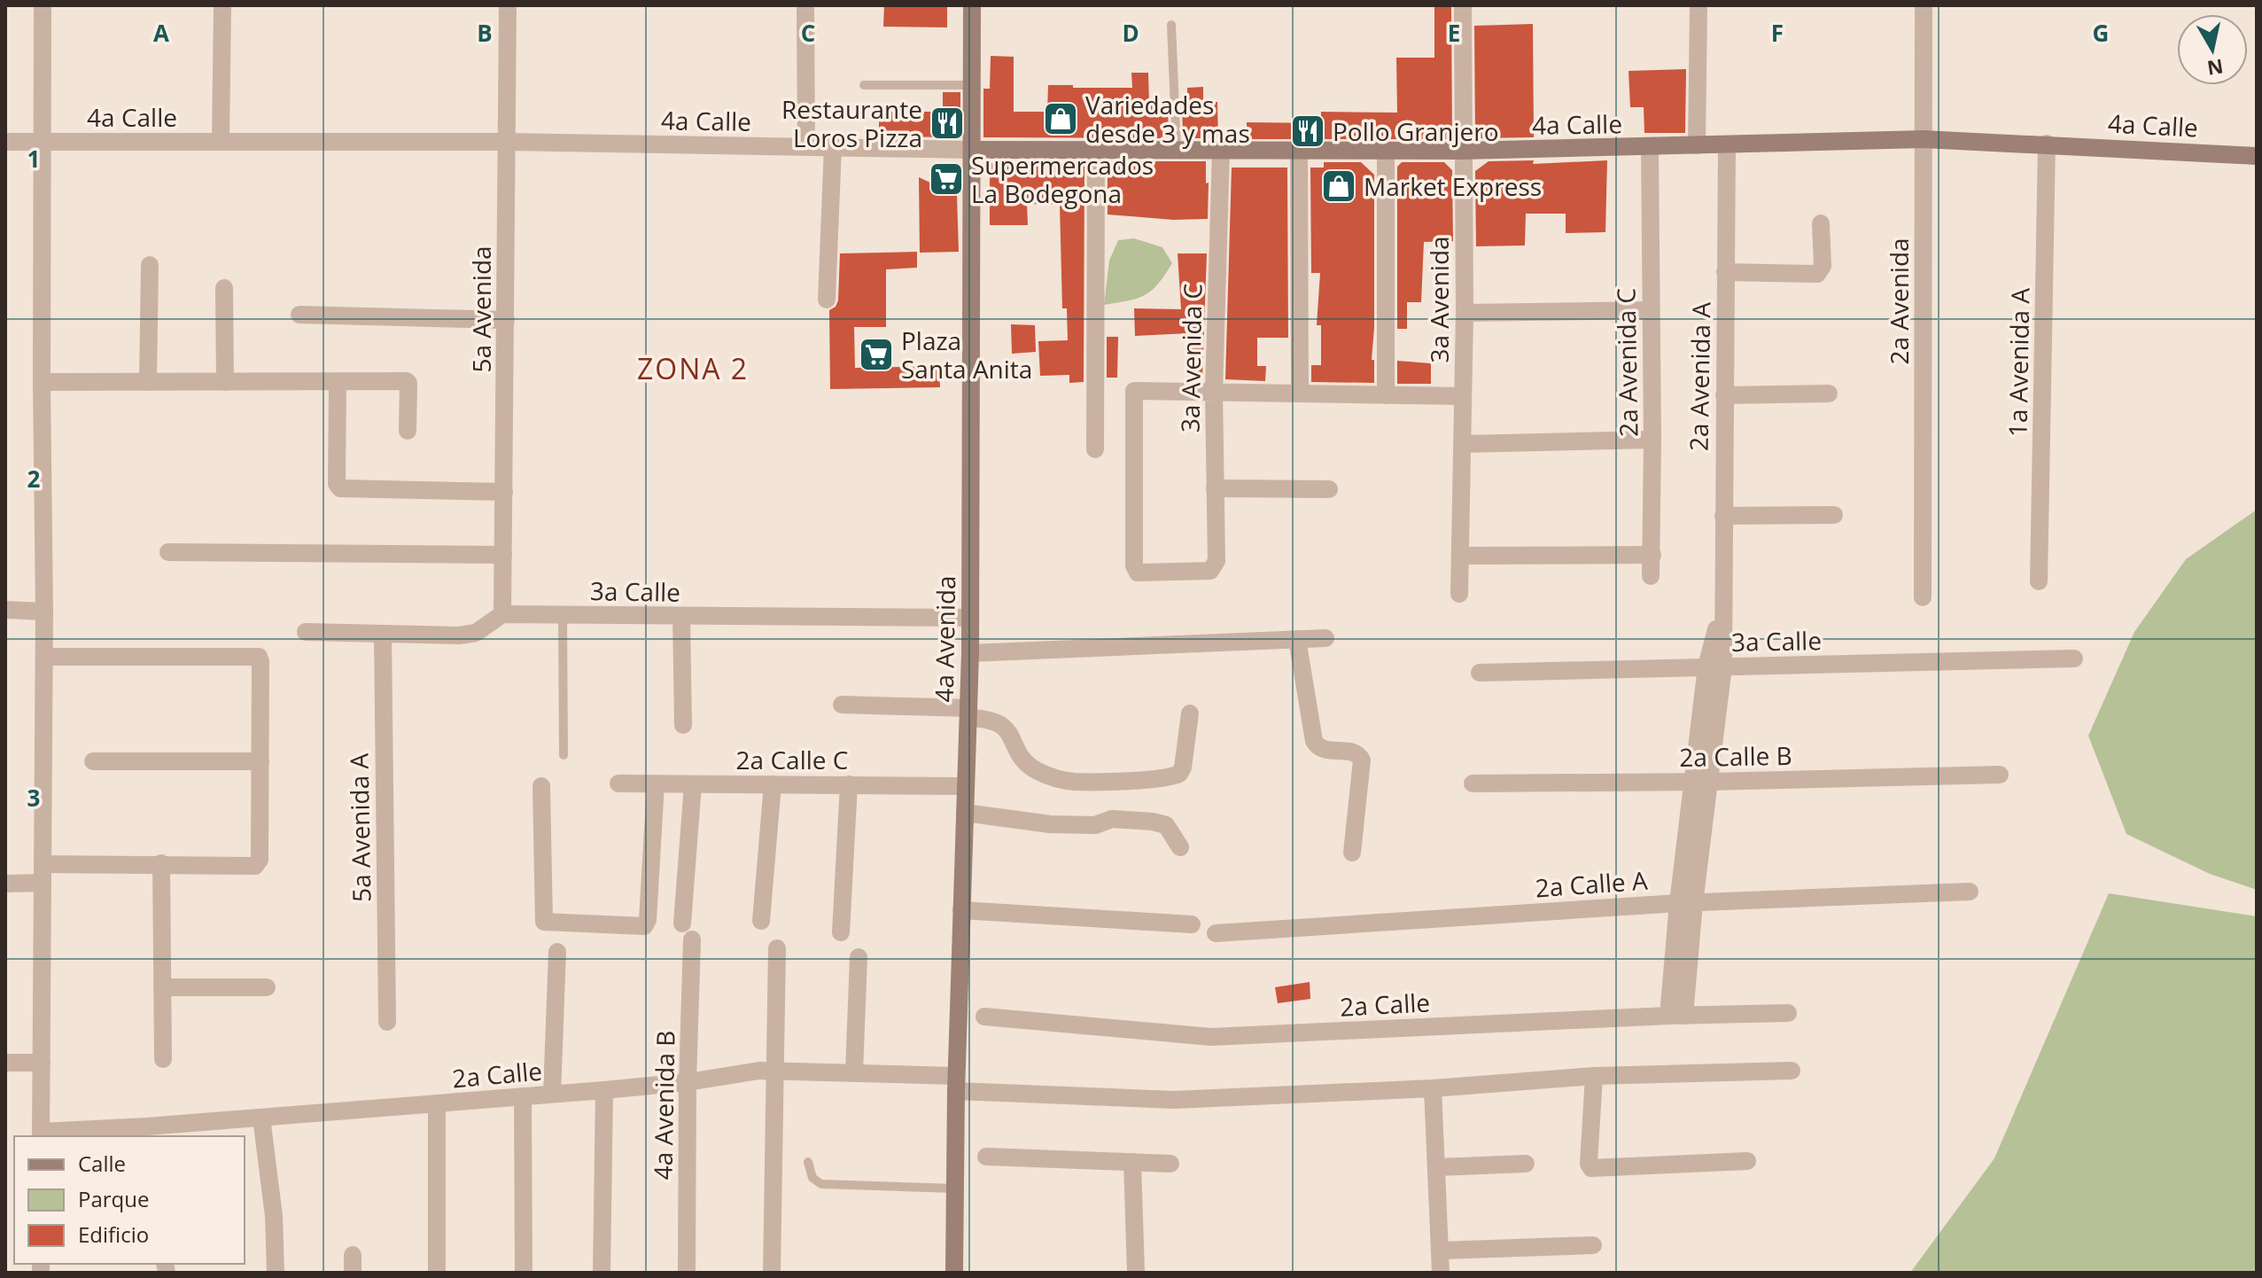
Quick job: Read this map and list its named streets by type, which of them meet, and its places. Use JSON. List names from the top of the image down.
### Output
{
  "streets": {
    "main road": ["4a Calle", "4a Avenida"],
    "street": [
      "3a Avenida",
      "2a Avenida",
      "5a Avenida",
      "3a Avenida C",
      "2a Avenida C",
      "1a Avenida A",
      "2a Avenida A",
      "3a Calle",
      "2a Calle B",
      "2a Calle C",
      "5a Avenida A",
      "2a Calle A",
      "2a Calle",
      "4a Avenida B"
    ]
  },
  "crossings": [
    ["4a Calle", "3a Avenida"],
    ["4a Calle", "2a Avenida"],
    ["4a Calle", "5a Avenida"],
    ["4a Calle", "3a Avenida C"],
    ["4a Calle", "2a Avenida C"],
    ["4a Calle", "1a Avenida A"],
    ["4a Calle", "2a Avenida A"],
    ["4a Calle", "4a Avenida"],
    ["5a Avenida", "3a Calle"],
    ["2a Avenida A", "3a Calle"],
    ["2a Avenida A", "2a Calle B"],
    ["2a Avenida A", "2a Calle A"],
    ["2a Avenida A", "2a Calle"],
    ["3a Calle", "4a Avenida"],
    ["4a Avenida", "2a Calle C"],
    ["4a Avenida", "2a Calle"],
    ["2a Calle C", "4a Avenida B"],
    ["2a Calle", "4a Avenida B"]
  ],
  "districts": ["ZONA 2"],
  "places": {
    "shop": ["Variedades desde 3 y mas", "Market Express"],
    "restaurant": ["Restaurante Loros Pizza", "Pollo Granjero"],
    "supermarket": ["Supermercados La Bodegona", "Plaza Santa Anita"]
  },
  "legend": ["Calle", "Parque", "Edificio"],
  "north": "bottom",
  "grid": {
    "columns": [
      "A",
      "B",
      "C",
      "D",
      "E",
      "F",
      "G"
    ],
    "rows": ["1", "2", "3"]
  }
}
